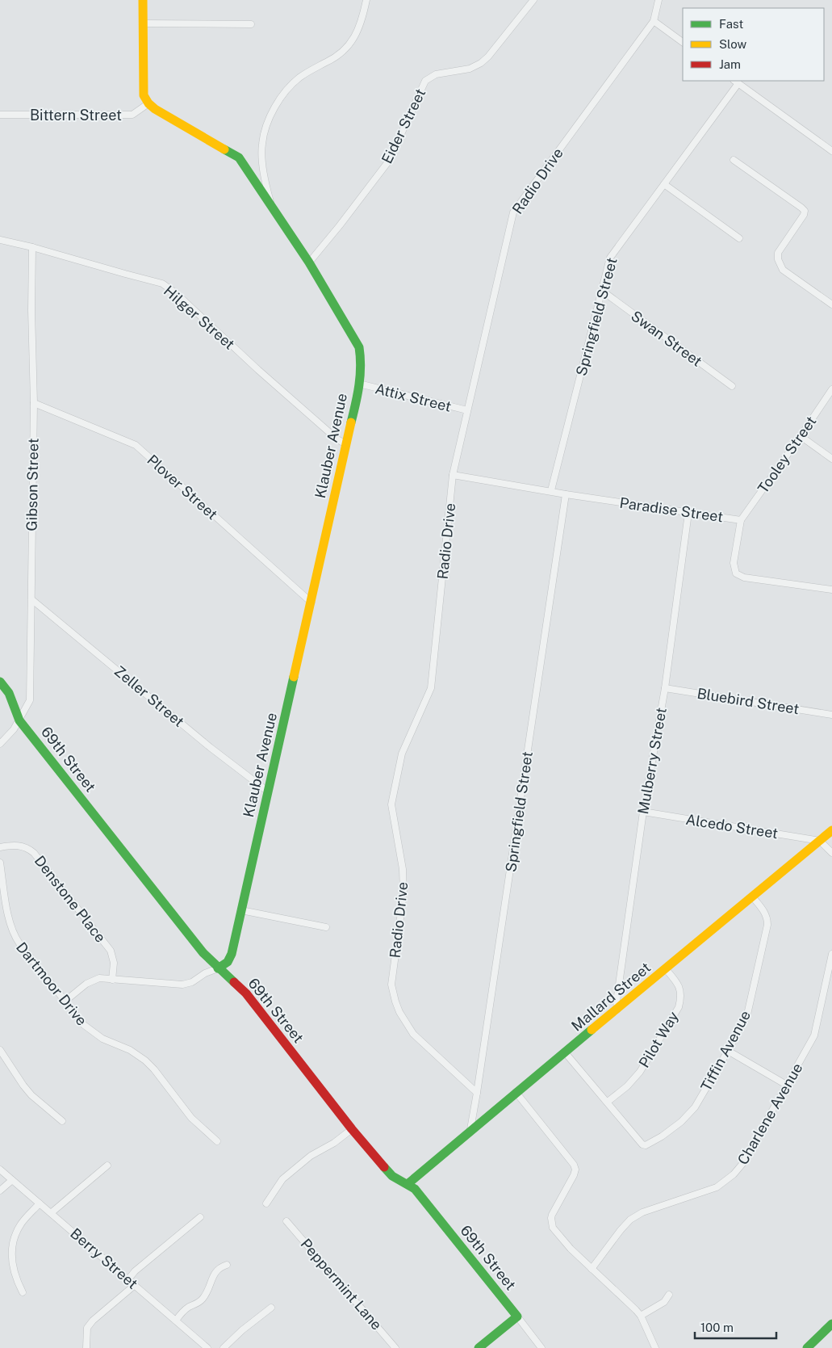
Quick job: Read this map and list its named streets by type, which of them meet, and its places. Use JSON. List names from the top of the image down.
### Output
{
  "streets": {
    "street": [
      "Bittern Street",
      "Eider Street",
      "Radio Drive",
      "Springfield Street",
      "Hilger Street",
      "Swan Street",
      "Attix Street",
      "Klauber Avenue",
      "Tooley Street",
      "Gibson Street",
      "Plover Street",
      "Paradise Street",
      "Zeller Street",
      "Bluebird Street",
      "69th Street",
      "Mulberry Street",
      "Alcedo Street",
      "Denstone Place",
      "Dartmoor Drive",
      "Mallard Street",
      "Pilot Way",
      "Tiffin Avenue",
      "Charlene Avenue",
      "Berry Street",
      "Peppermint Lane"
    ]
  },
  "crossings": [
    ["Bittern Street", "Klauber Avenue"],
    ["Eider Street", "Klauber Avenue"],
    ["Radio Drive", "Springfield Street"],
    ["Radio Drive", "Attix Street"],
    ["Radio Drive", "Paradise Street"],
    ["Springfield Street", "Swan Street"],
    ["Springfield Street", "Paradise Street"],
    ["Springfield Street", "Mallard Street"],
    ["Hilger Street", "Klauber Avenue"],
    ["Hilger Street", "Gibson Street"],
    ["Attix Street", "Klauber Avenue"],
    ["Klauber Avenue", "Plover Street"],
    ["Klauber Avenue", "Zeller Street"],
    ["Klauber Avenue", "69th Street"],
    ["Tooley Street", "Paradise Street"],
    ["Gibson Street", "Plover Street"],
    ["Gibson Street", "Zeller Street"],
    ["Gibson Street", "69th Street"],
    ["Paradise Street", "Mulberry Street"],
    ["Bluebird Street", "Mulberry Street"],
    ["69th Street", "Mallard Street"],
    ["Mulberry Street", "Alcedo Street"],
    ["Mulberry Street", "Mallard Street"],
    ["Alcedo Street", "Mallard Street"],
    ["Mallard Street", "Pilot Way"],
    ["Mallard Street", "Tiffin Avenue"],
    ["Pilot Way", "Tiffin Avenue"]
  ],
  "legend": ["Fast", "Slow", "Jam"],
  "scale_bar": "100 m"
}
